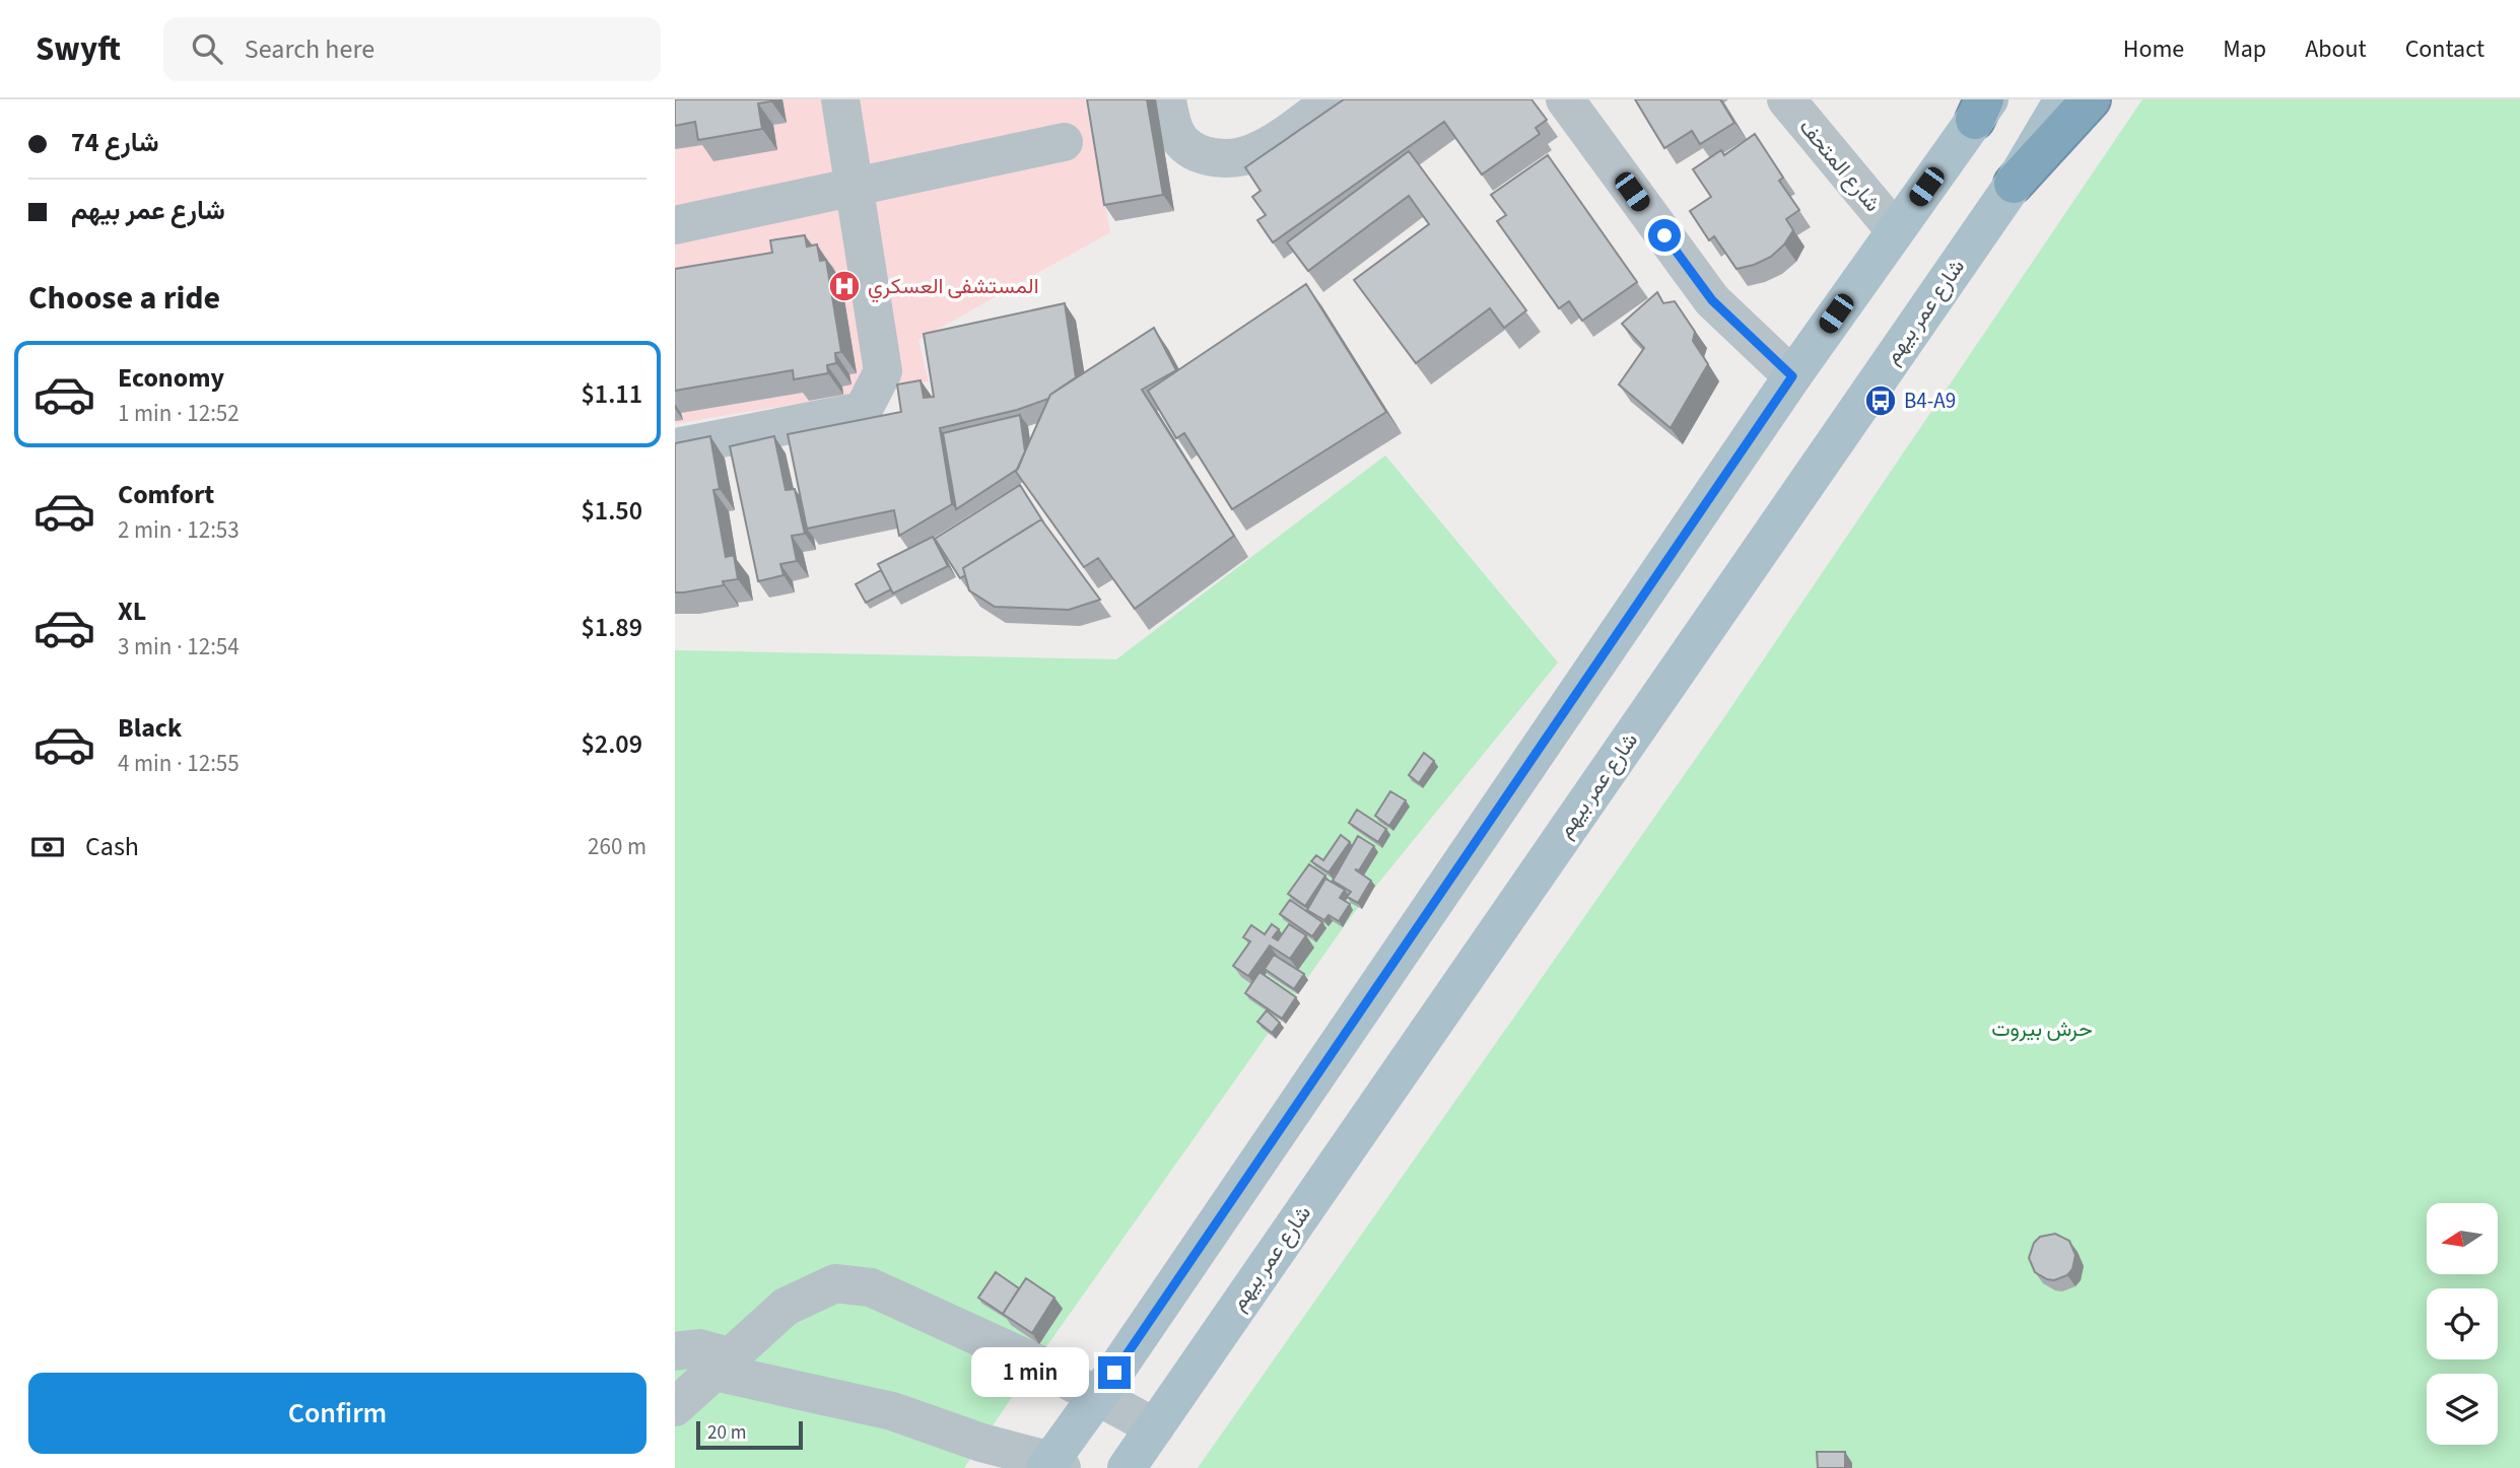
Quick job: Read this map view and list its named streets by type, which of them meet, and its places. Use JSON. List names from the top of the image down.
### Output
{
  "streets": {
    "main road": ["شارع عمر بيهم"],
    "street": ["شارع المتحف"]
  },
  "parks": ["حرش بيروت"],
  "places": {
    "hospital": ["المستشفى العسكري"],
    "bus stop": ["B4-A9"]
  },
  "scale_bar": "20 m",
  "north": "left",
  "page": {
    "header": "Swyft",
    "search": "Search here",
    "nav": [
      "Home",
      "Map",
      "About",
      "Contact"
    ],
    "banner": ["شارع 74", "شارع عمر بيهم"],
    "heading": "Choose a ride",
    "list": [
      {
        "name": "Economy",
        "note": "1 min · 12:52",
        "value": "$1.11"
      },
      {
        "name": "Comfort",
        "note": "2 min · 12:53",
        "value": "$1.50"
      },
      {
        "name": "XL",
        "note": "3 min · 12:54",
        "value": "$1.89"
      },
      {
        "name": "Black",
        "note": "4 min · 12:55",
        "value": "$2.09"
      }
    ],
    "pay": ["Cash", "260 m"],
    "bubble": "1 min",
    "buttons": "Confirm",
    "scale": "20 m"
  }
}
